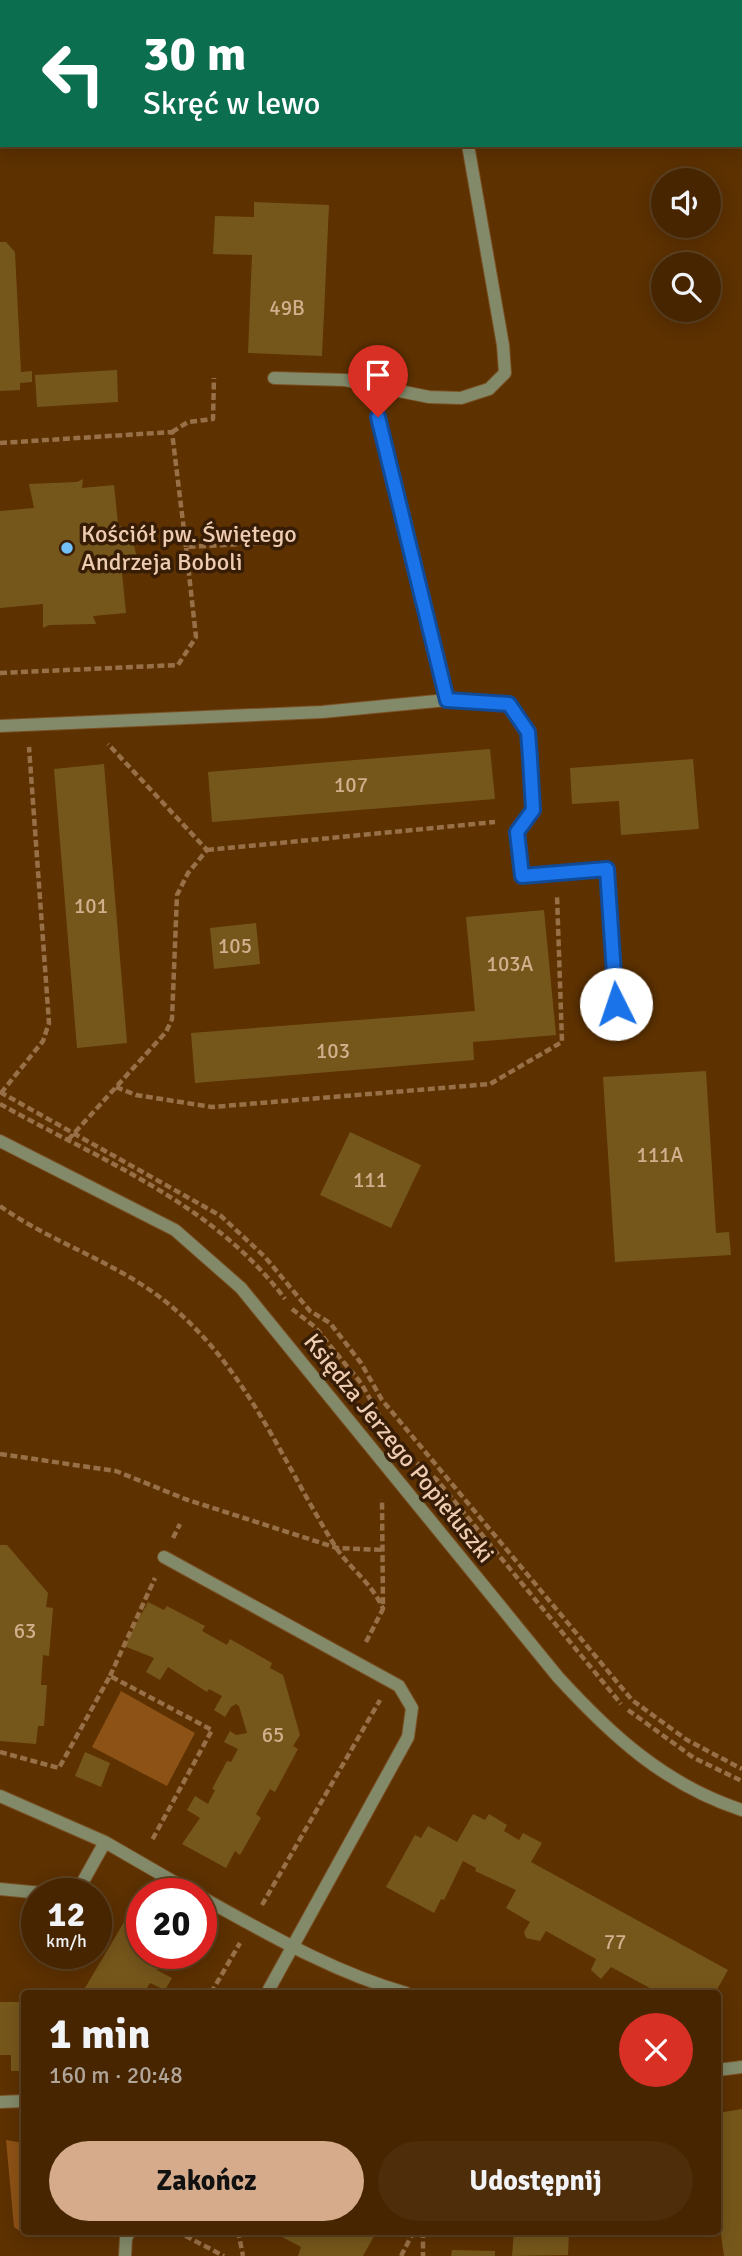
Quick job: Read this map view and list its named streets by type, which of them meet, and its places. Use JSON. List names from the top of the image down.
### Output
{
  "streets": {
    "street": ["Księdza Jerzego Popiełuszki"]
  },
  "places": ["Kościół pw. Świętego Andrzeja Boboli"],
  "house_numbers": [
    "49B",
    "107",
    "101",
    "105",
    "103A",
    "103",
    "111A",
    "111",
    "63",
    "65",
    "77"
  ],
  "page": {
    "turn": ["30 m", "Skręć w lewo"],
    "speed": "12 km/h",
    "limit": "20",
    "heading": ["1 min", "160 m · 20:48"],
    "buttons": ["Zakończ", "Udostępnij"]
  }
}
